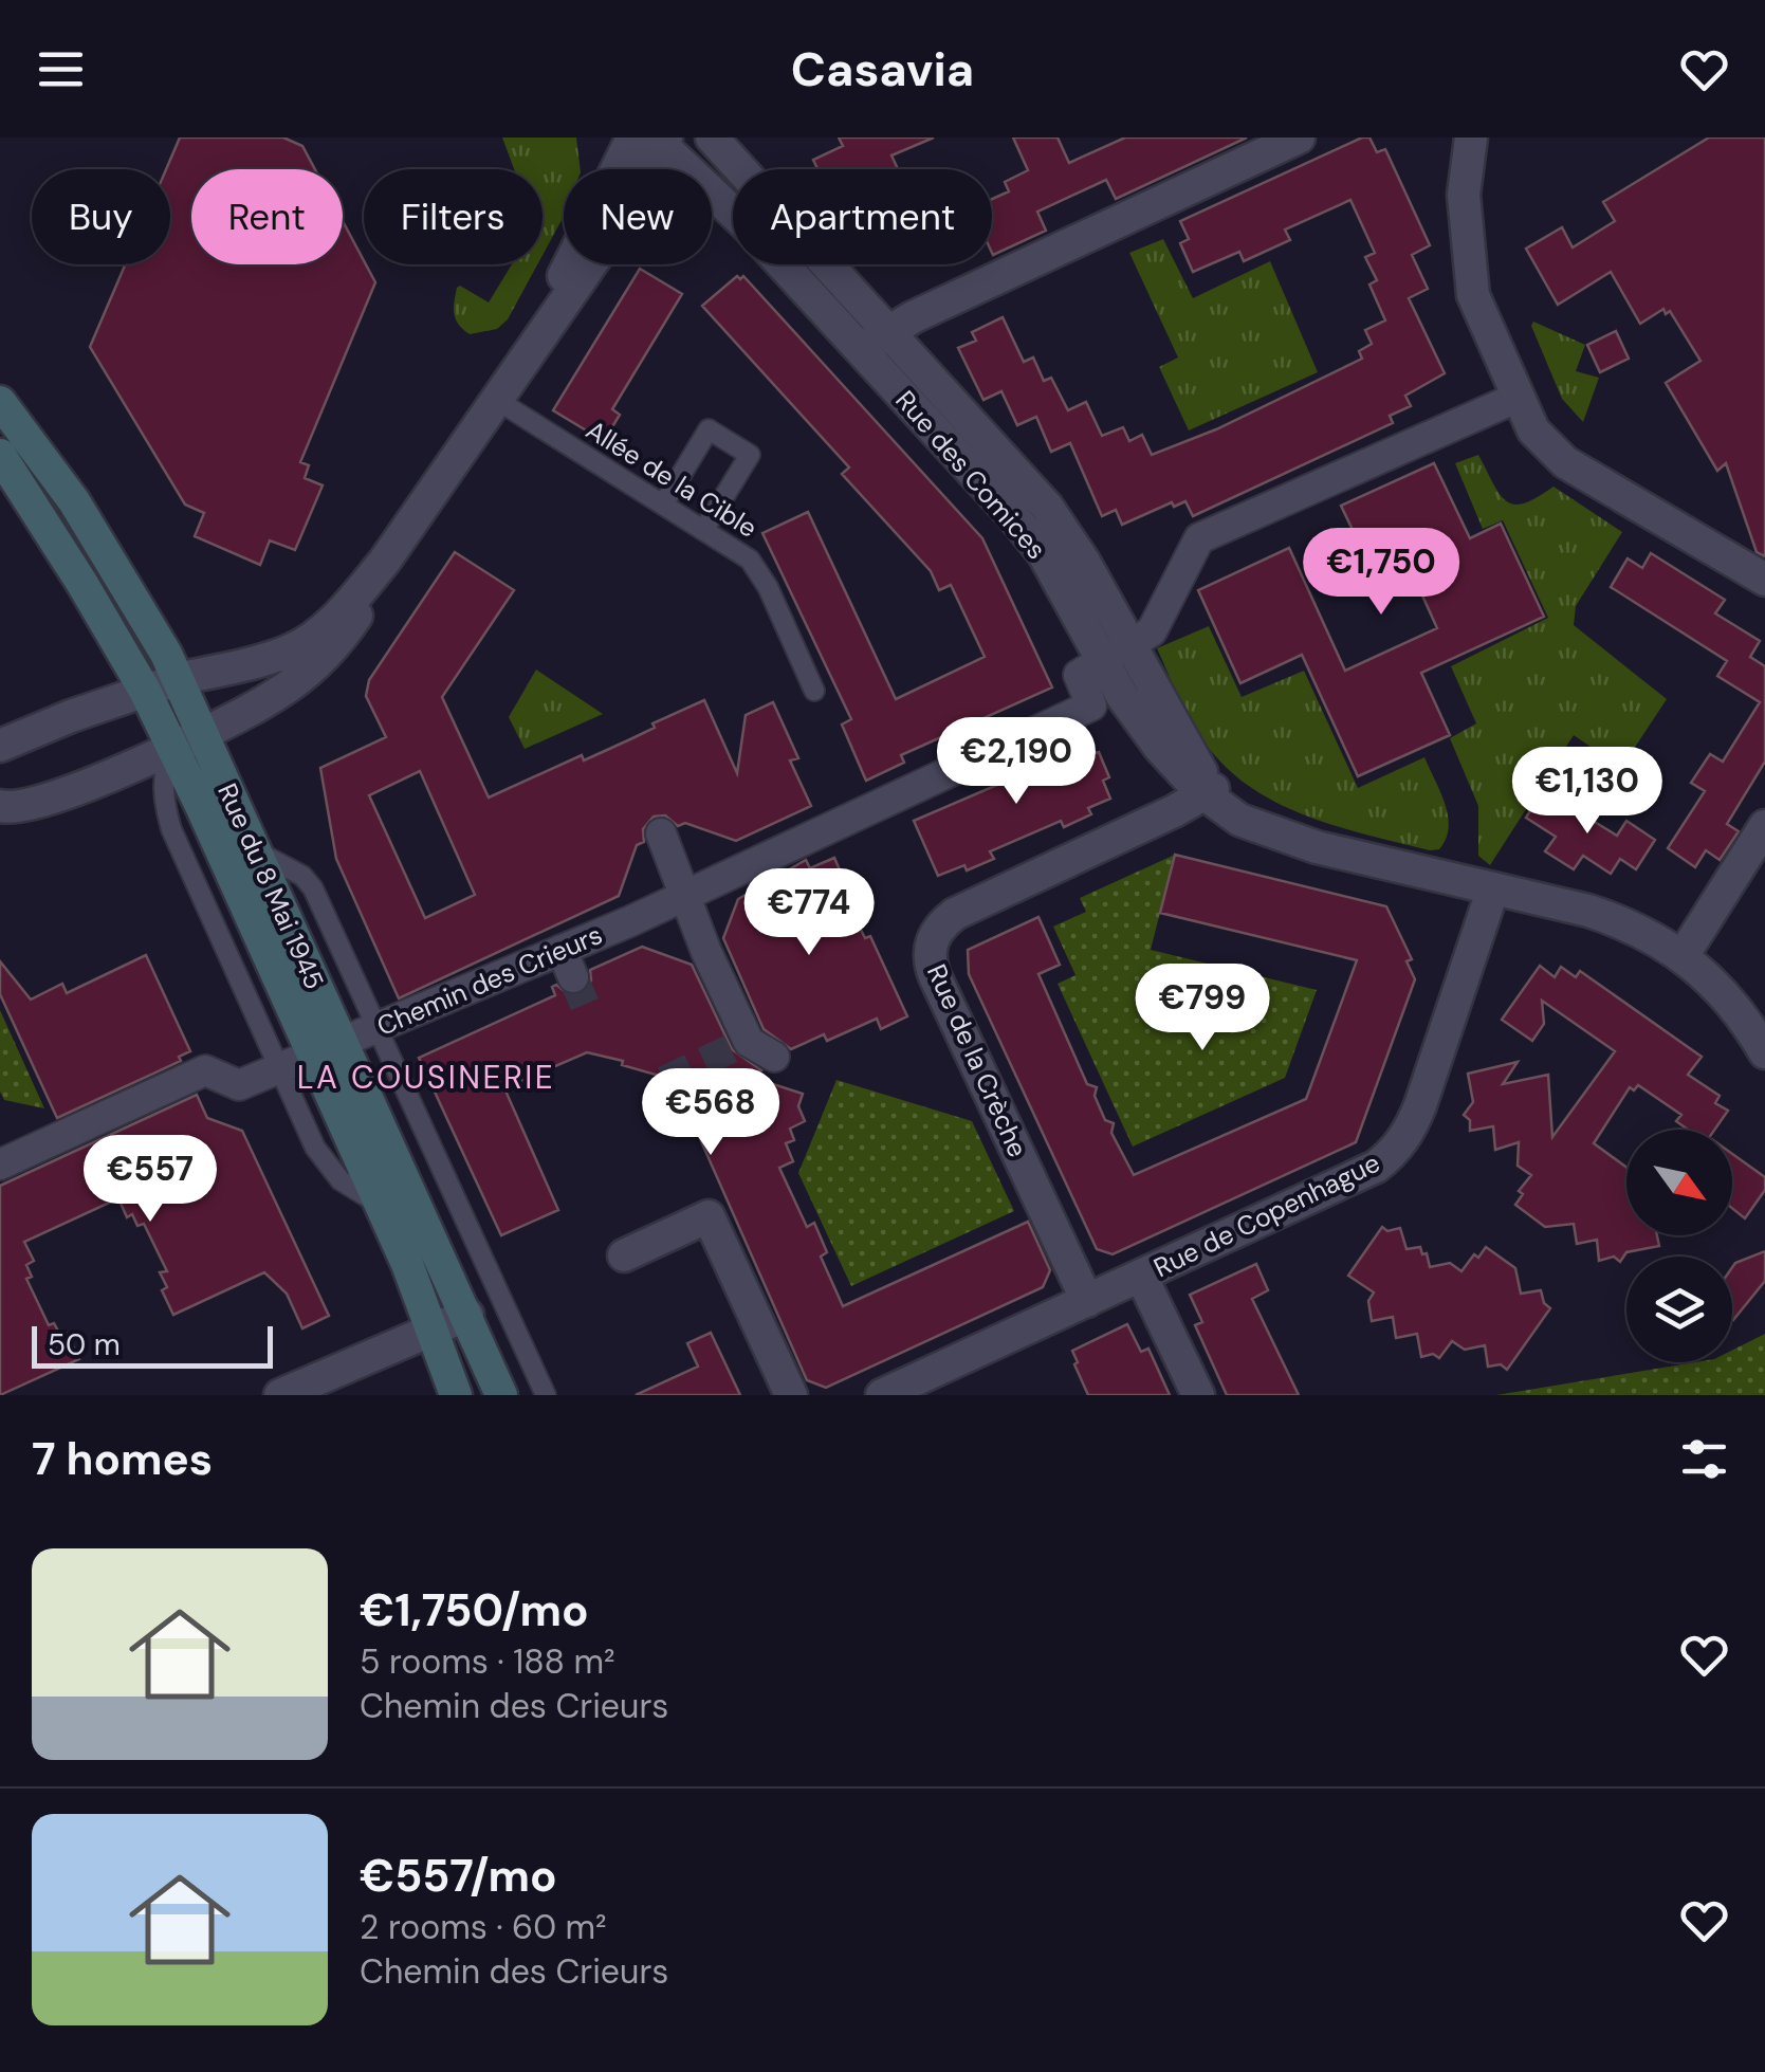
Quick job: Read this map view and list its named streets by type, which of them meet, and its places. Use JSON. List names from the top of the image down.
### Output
{
  "streets": {
    "main road": ["Rue du 8 Mai 1945"],
    "street": [
      "Rue des Comices",
      "Chemin des Crieurs",
      "Rue de la Crèche",
      "Rue de Copenhague"
    ],
    "lane": ["Allée de la Cible"]
  },
  "crossings": [
    ["Rue des Comices", "Chemin des Crieurs"],
    ["Rue des Comices", "Rue de la Crèche"],
    ["Rue des Comices", "Rue de Copenhague"],
    ["Rue du 8 Mai 1945", "Chemin des Crieurs"],
    ["Rue de la Crèche", "Rue de Copenhague"]
  ],
  "districts": ["LA COUSINERIE"],
  "scale_bar": "50 m",
  "north": "bottom right",
  "page": {
    "header": "Casavia",
    "chip": [
      "Buy",
      "Rent",
      "Filters",
      "New",
      "Apartment"
    ],
    "price": [
      "€1,750",
      "€2,190",
      "€1,130",
      "€774",
      "€799",
      "€568",
      "€557"
    ],
    "scale": "50 m",
    "heading": "7 homes",
    "list": [
      {
        "name": "€1,750/mo",
        "note": "5 rooms · 188 m² · Chemin des Crieurs"
      },
      {
        "name": "€557/mo",
        "note": "2 rooms · 60 m² · Chemin des Crieurs"
      }
    ]
  }
}
